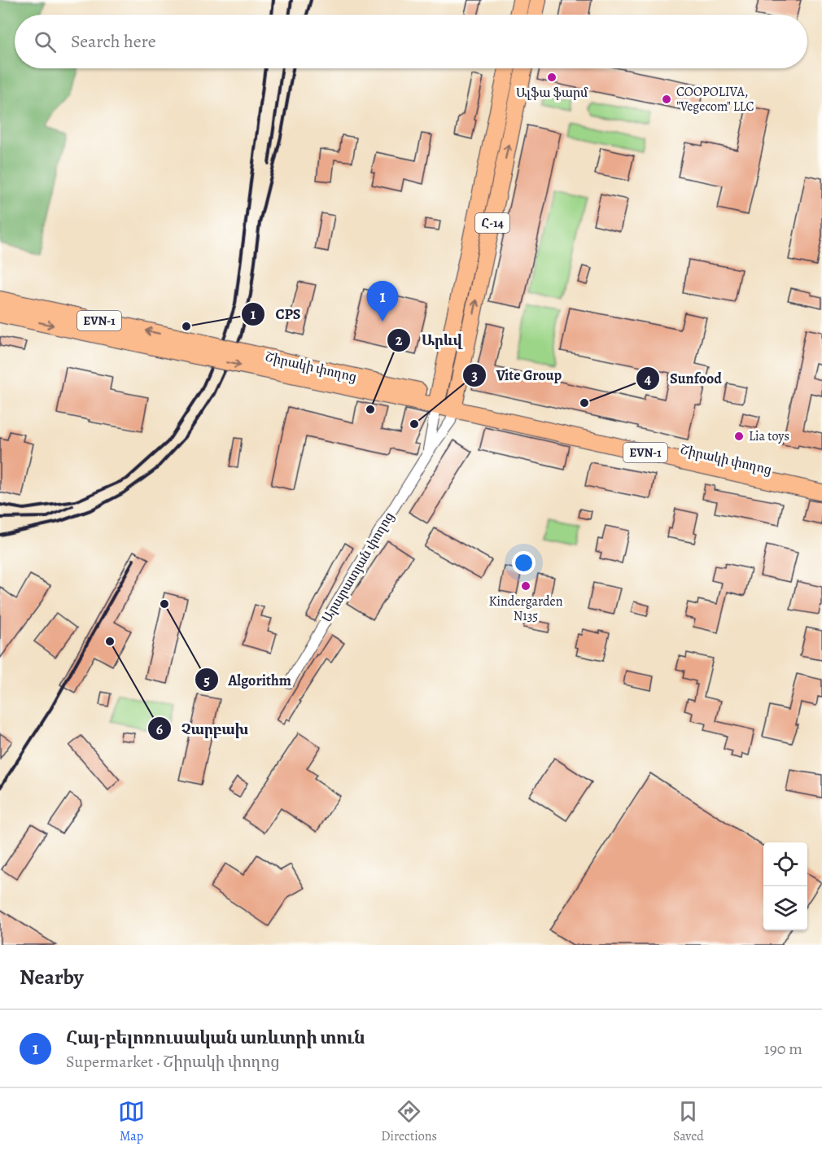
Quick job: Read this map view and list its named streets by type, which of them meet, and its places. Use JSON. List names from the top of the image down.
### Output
{
  "streets": {
    "main road": [
      "Հ-14",
      "EVN-1",
      "Շիրակի փողոց",
      "Արարատյան փողոց"
    ]
  },
  "crossings": [
    ["Շիրակի փողոց", "Արարատյան փողոց"]
  ],
  "places": [
    "Ալֆա ֆարմ",
    "COOPOLIVA, \"Vegecom\" LLC",
    "CPS",
    "Sunfood",
    "Արևվ",
    "Vite Group",
    "Lia toys",
    "Kindergarden N135",
    "Algorithm",
    "Չարբախ"
  ],
  "page": {
    "search": "Search here",
    "pins": "1",
    "heading": "Nearby",
    "list": [
      {
        "mark": "1",
        "name": "Հայ-բելոռուսական առևտրի տուն",
        "note": "Supermarket · Շիրակի փողոց",
        "value": "190 m"
      }
    ],
    "nav": ["Map", "Directions", "Saved"]
  }
}
